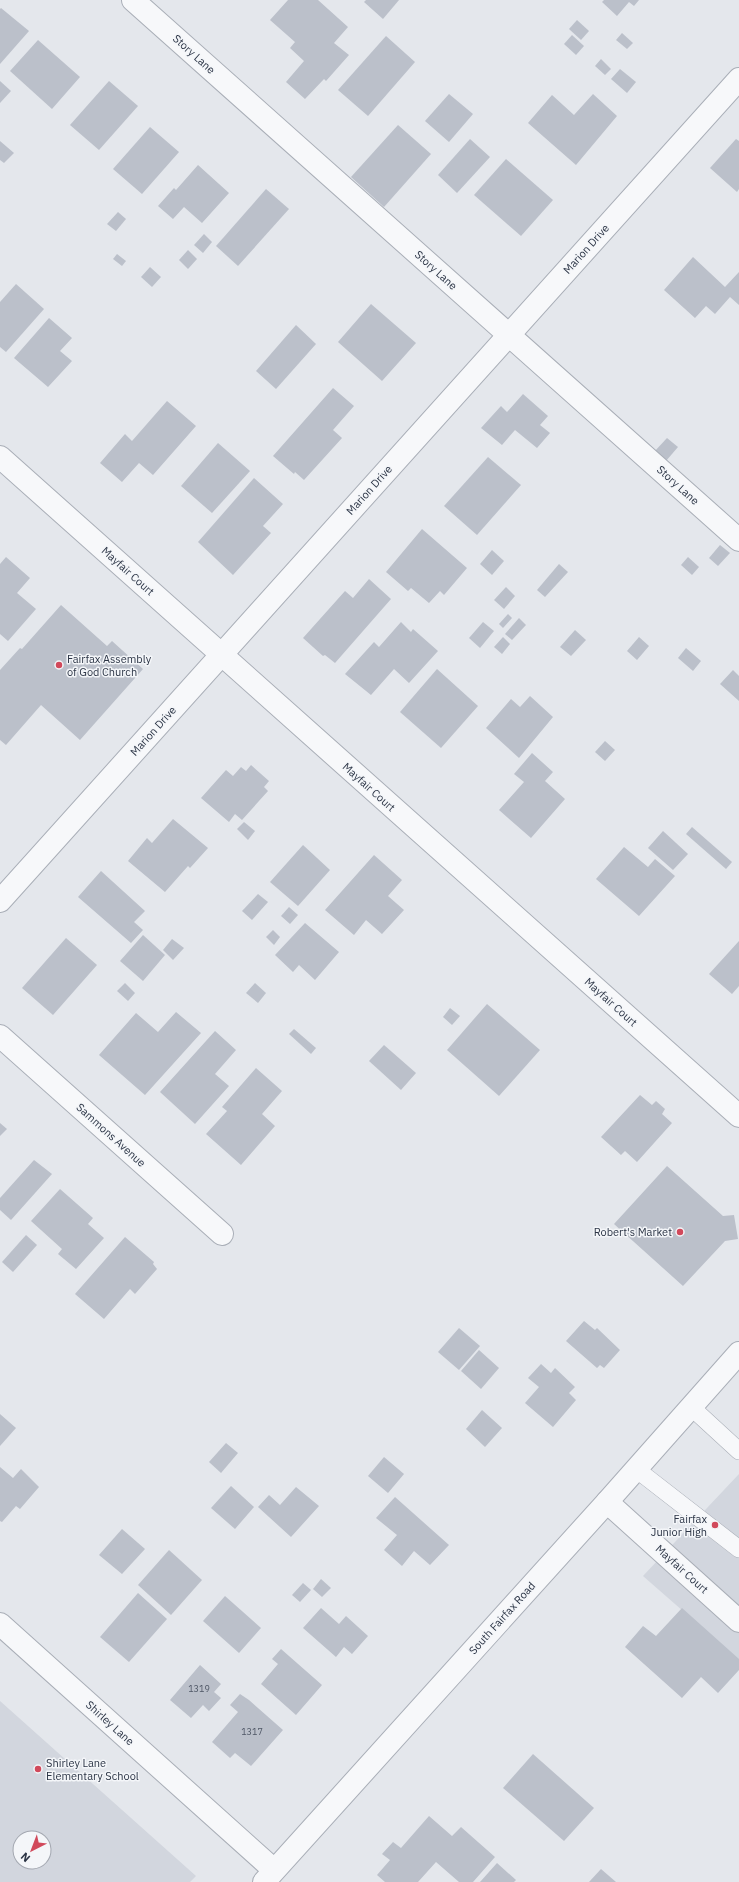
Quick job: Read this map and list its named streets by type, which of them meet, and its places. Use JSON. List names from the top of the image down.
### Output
{
  "streets": {
    "street": [
      "Story Lane",
      "Marion Drive",
      "Mayfair Court",
      "Sammons Avenue",
      "South Fairfax Road",
      "Shirley Lane"
    ]
  },
  "crossings": [
    ["Story Lane", "Marion Drive"],
    ["Marion Drive", "Mayfair Court"],
    ["Mayfair Court", "South Fairfax Road"],
    ["South Fairfax Road", "Shirley Lane"]
  ],
  "places": [
    "Fairfax Assembly of God Church",
    "Robert's Market",
    "Fairfax Junior High",
    "Shirley Lane Elementary School"
  ],
  "house_numbers": ["1319", "1317"],
  "north": "bottom left"
}
